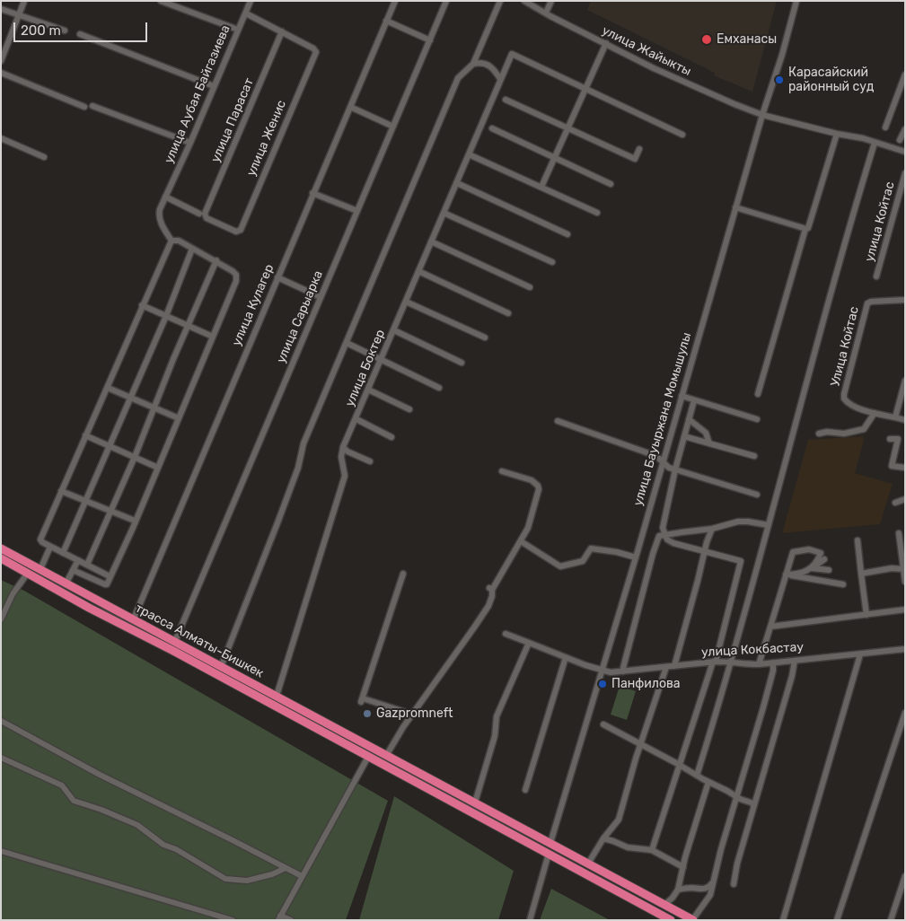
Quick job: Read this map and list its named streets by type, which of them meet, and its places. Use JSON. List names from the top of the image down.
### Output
{
  "streets": {
    "highway": ["трасса Алматы-Бишкек"],
    "street": [
      "улица Жайыкты",
      "улица Аубая Байгазиева",
      "улица Парасат",
      "улица Женис",
      "улица Койтас",
      "улица Кулагер",
      "улица Сарыарка",
      "Улица Койтас",
      "улица Боктер",
      "улица Бауыржана Момышулы",
      "улица Кокбастау"
    ]
  },
  "crossings": [
    ["улица Жайыкты", "улица Бауыржана Момышулы"],
    ["улица Парасат", "улица Женис"],
    ["улица Кулагер", "трасса Алматы-Бишкек"],
    ["улица Сарыарка", "трасса Алматы-Бишкек"],
    ["улица Боктер", "трасса Алматы-Бишкек"],
    ["улица Бауыржана Момышулы", "трасса Алматы-Бишкек"],
    ["улица Бауыржана Момышулы", "улица Кокбастау"]
  ],
  "places": [
    "Емханасы",
    "Карасайский районный суд",
    "Панфилова",
    "Gazpromneft"
  ],
  "scale_bar": "200 m"
}
